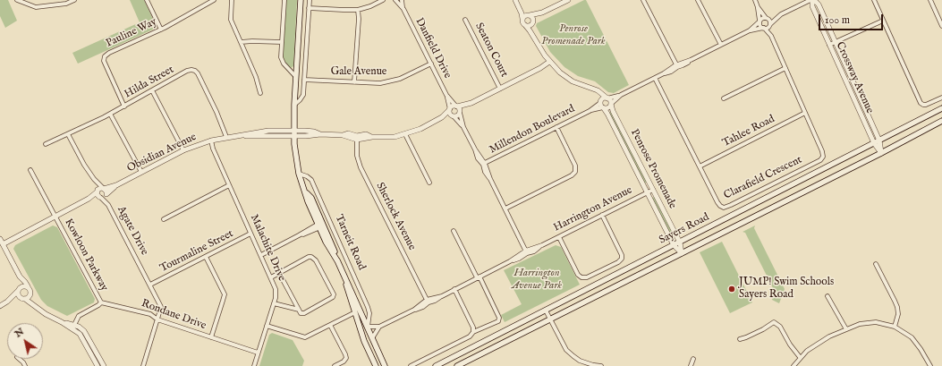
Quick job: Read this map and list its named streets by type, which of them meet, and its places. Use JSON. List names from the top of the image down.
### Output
{
  "streets": {
    "main road": ["Sayers Road", "Tarneit Road"],
    "street": [
      "Pauline Way",
      "Danfield Drive",
      "Seaton Court",
      "Gale Avenue",
      "Crossway Avenue",
      "Hilda Street",
      "Millendon Boulevard",
      "Tahlee Road",
      "Obsidian Avenue",
      "Penrose Promenade",
      "Clarafield Crescent",
      "Harrington Avenue",
      "Sherlock Avenue",
      "Agate Drive",
      "Malachite Drive",
      "Tourmaline Street",
      "Kowloon Parkway",
      "Rondane Drive"
    ]
  },
  "crossings": [
    ["Pauline Way", "Hilda Street"],
    ["Danfield Drive", "Gale Avenue"],
    ["Gale Avenue", "Tarneit Road"],
    ["Crossway Avenue", "Sayers Road"],
    ["Hilda Street", "Obsidian Avenue"],
    ["Millendon Boulevard", "Penrose Promenade"],
    ["Tahlee Road", "Clarafield Crescent"],
    ["Obsidian Avenue", "Sherlock Avenue"],
    ["Obsidian Avenue", "Agate Drive"],
    ["Obsidian Avenue", "Tarneit Road"],
    ["Obsidian Avenue", "Malachite Drive"],
    ["Obsidian Avenue", "Kowloon Parkway"],
    ["Penrose Promenade", "Harrington Avenue"],
    ["Penrose Promenade", "Sayers Road"],
    ["Harrington Avenue", "Sherlock Avenue"],
    ["Harrington Avenue", "Tarneit Road"],
    ["Agate Drive", "Tourmaline Street"],
    ["Agate Drive", "Rondane Drive"],
    ["Malachite Drive", "Tourmaline Street"],
    ["Malachite Drive", "Rondane Drive"],
    ["Kowloon Parkway", "Rondane Drive"]
  ],
  "parks": ["Penrose Promenade Park", "Harrington Avenue Park"],
  "places": ["JUMP! Swim Schools Sayers Road"],
  "scale_bar": "100 m",
  "north": "top left"
}
